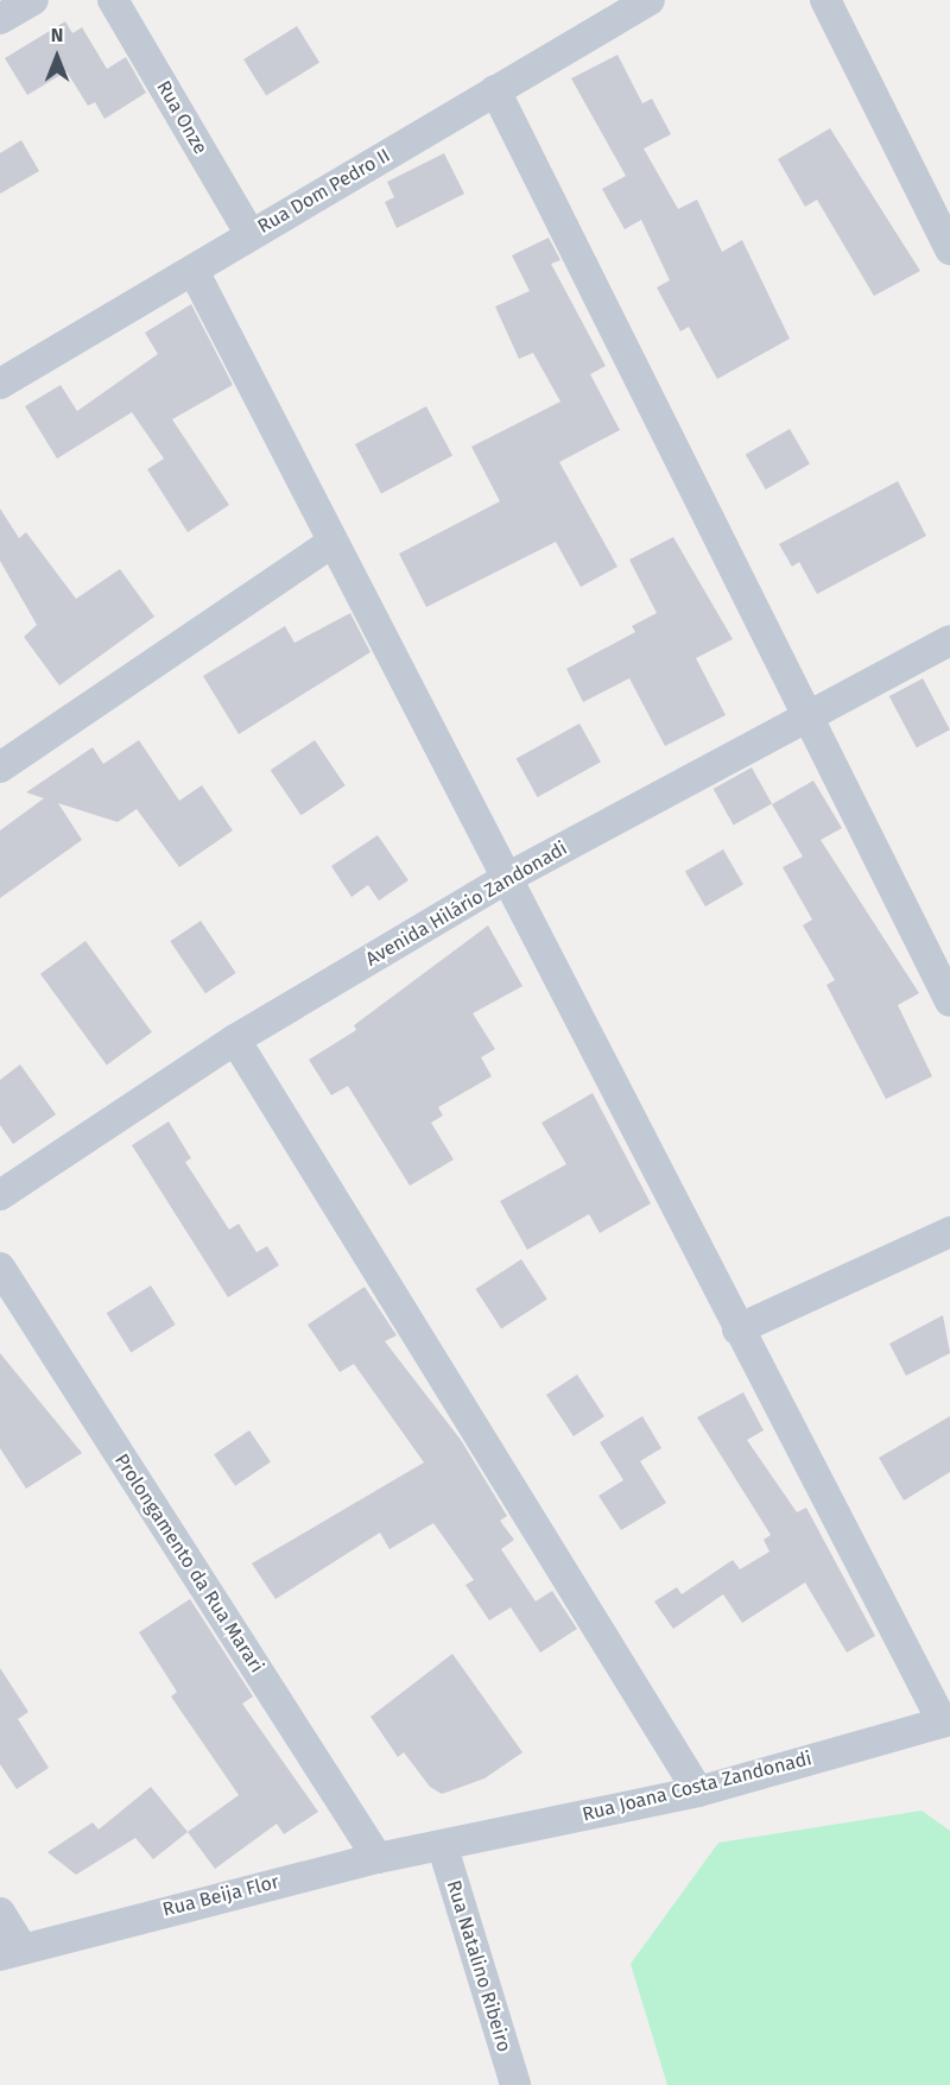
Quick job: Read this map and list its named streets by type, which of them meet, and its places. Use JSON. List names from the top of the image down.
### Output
{
  "streets": {
    "street": [
      "Rua Onze",
      "Rua Dom Pedro II",
      "Avenida Hilário Zandonadi",
      "Prolongamento da Rua Marari",
      "Rua Joana Costa Zandonadi",
      "Rua Beija Flor",
      "Rua Natalino Ribeiro"
    ]
  },
  "crossings": [
    ["Rua Onze", "Rua Dom Pedro II"],
    ["Prolongamento da Rua Marari", "Rua Beija Flor"],
    ["Rua Joana Costa Zandonadi", "Rua Beija Flor"],
    ["Rua Joana Costa Zandonadi", "Rua Natalino Ribeiro"],
    ["Rua Beija Flor", "Rua Natalino Ribeiro"]
  ],
  "north": "top"
}
